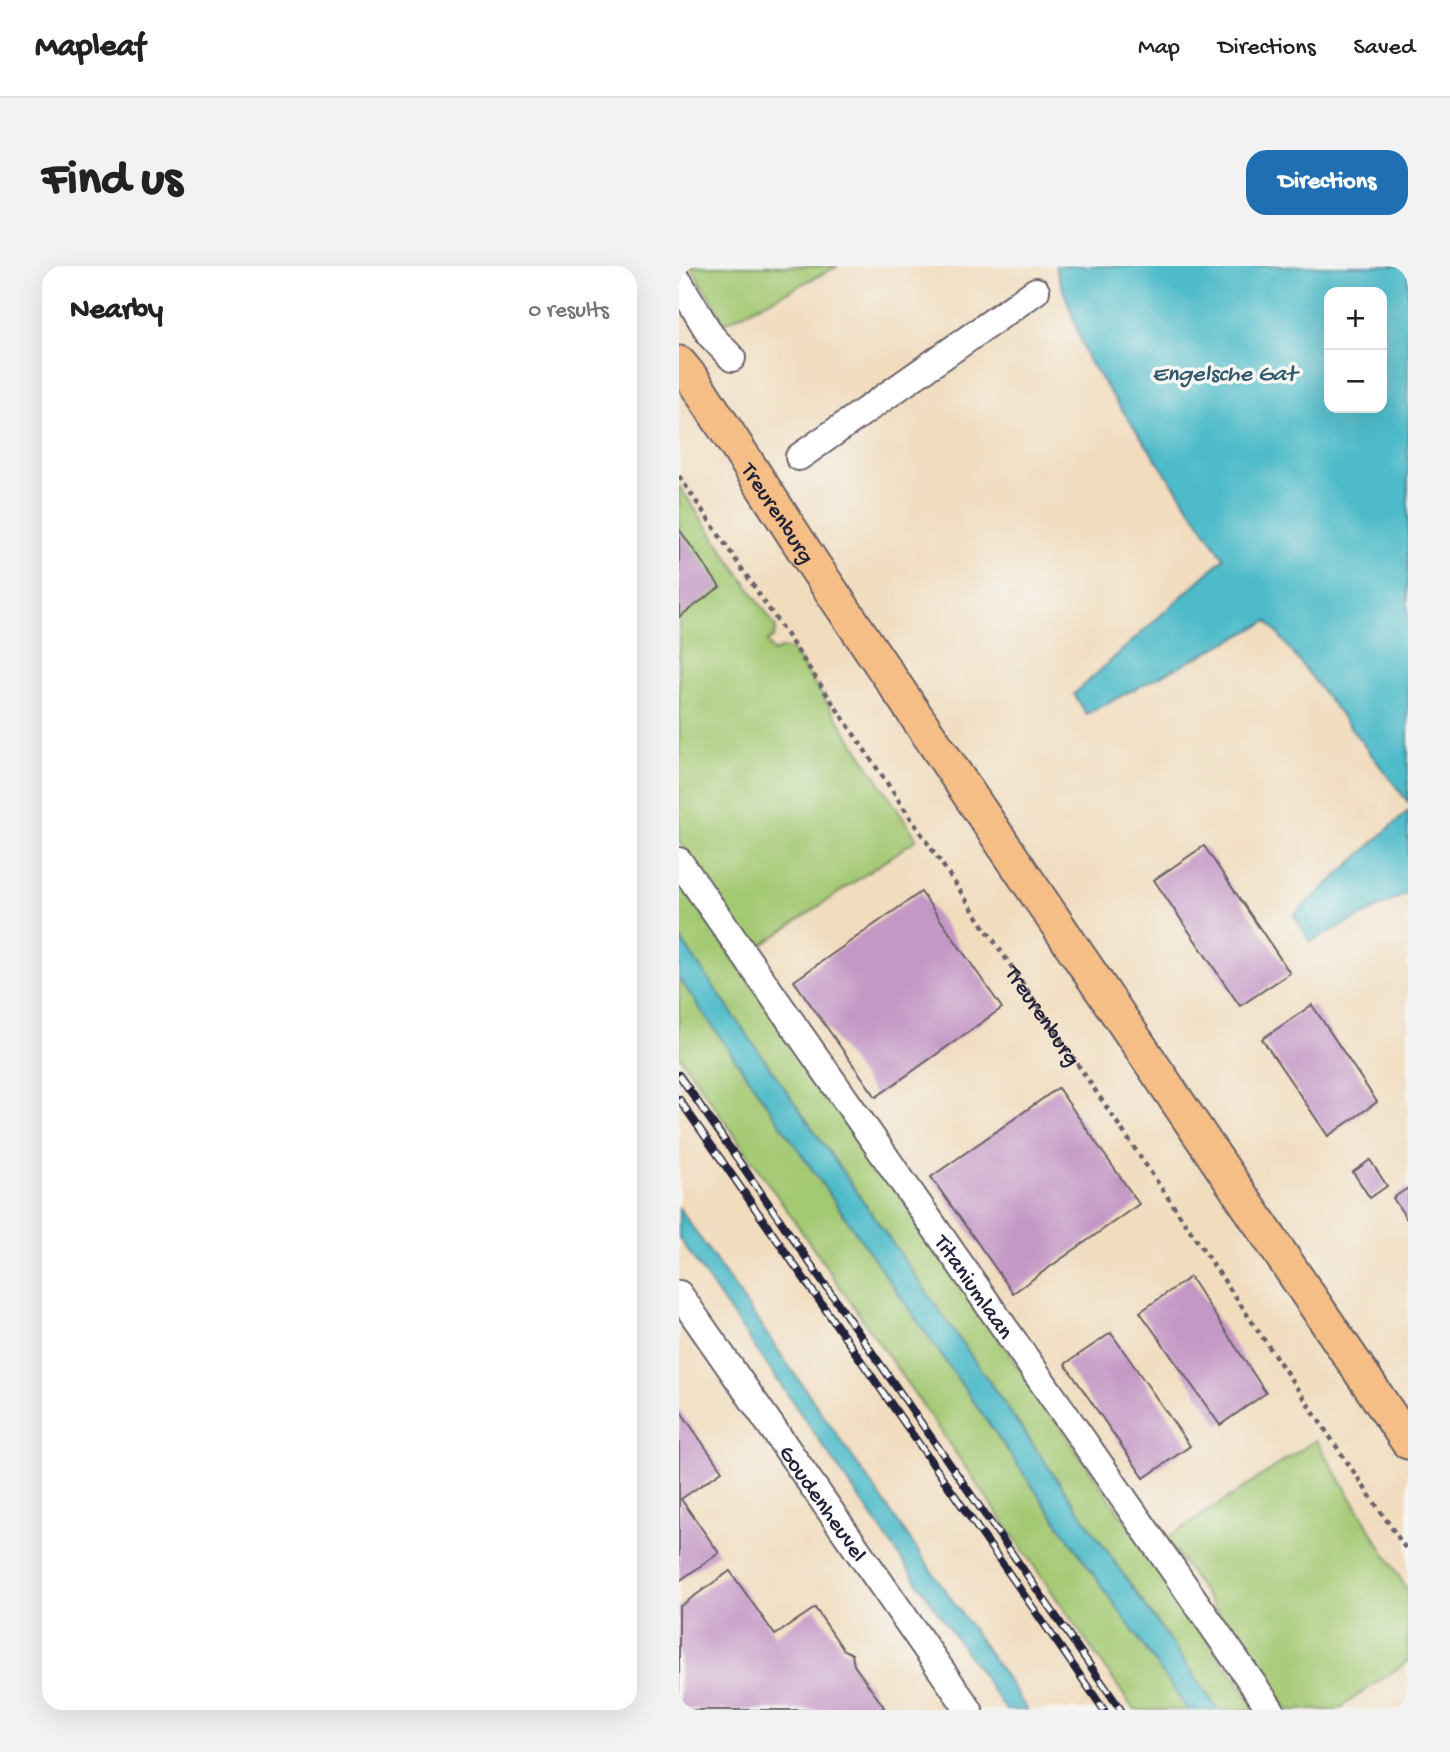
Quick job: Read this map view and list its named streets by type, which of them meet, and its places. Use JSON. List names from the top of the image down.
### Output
{
  "streets": {
    "main road": ["Treurenburg"],
    "street": ["Titaniumlaan", "Goudenheuvel"]
  },
  "water": ["Engelsche Gat"],
  "page": {
    "header": "Mapleaf",
    "nav": ["Map", "Directions", "Saved"],
    "buttons": "Directions",
    "title": "Find us",
    "heading": ["Nearby", "0 results"],
    "map_buttons": ["+", "−"]
  }
}
